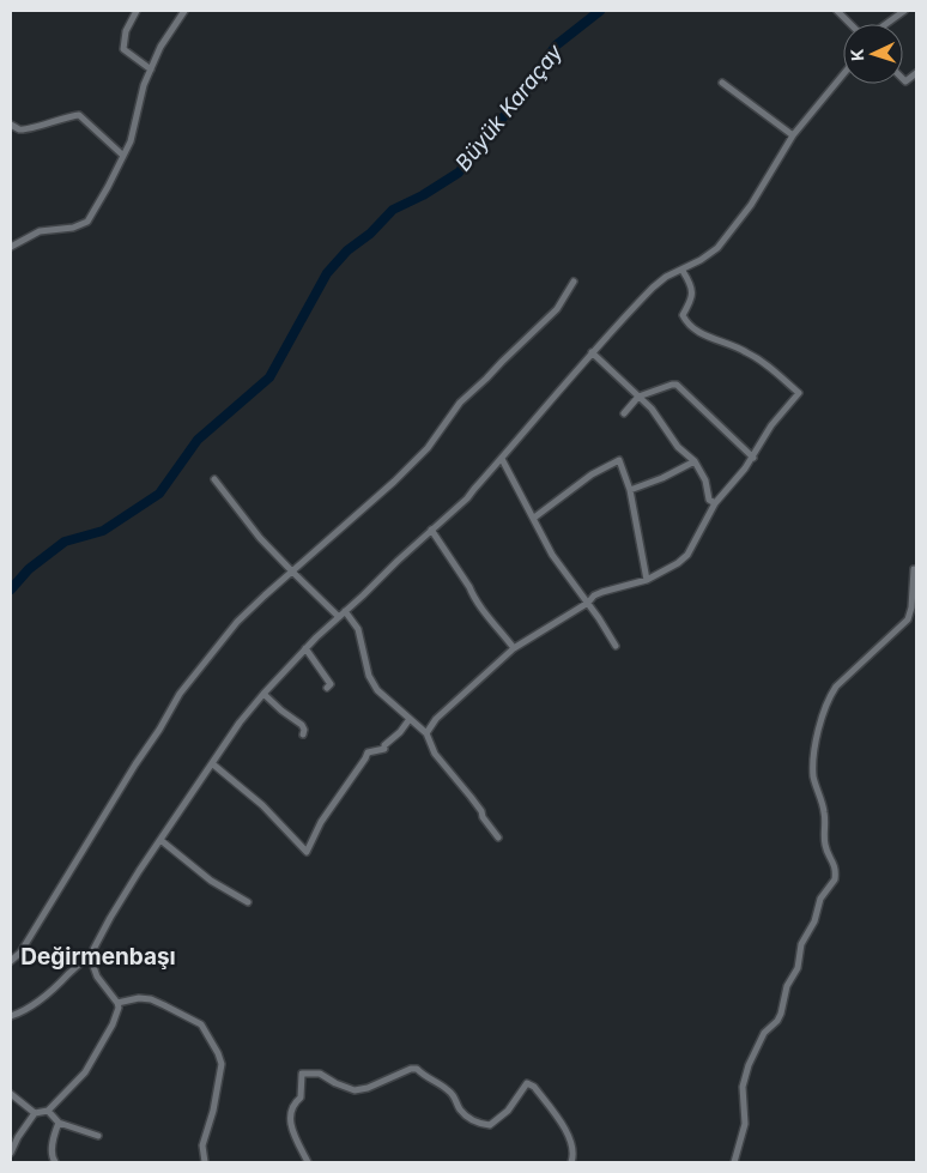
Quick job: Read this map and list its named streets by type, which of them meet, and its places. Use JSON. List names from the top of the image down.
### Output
{
  "districts": ["Değirmenbaşı"],
  "water": ["Büyük Karaçay"],
  "north": "left"
}
